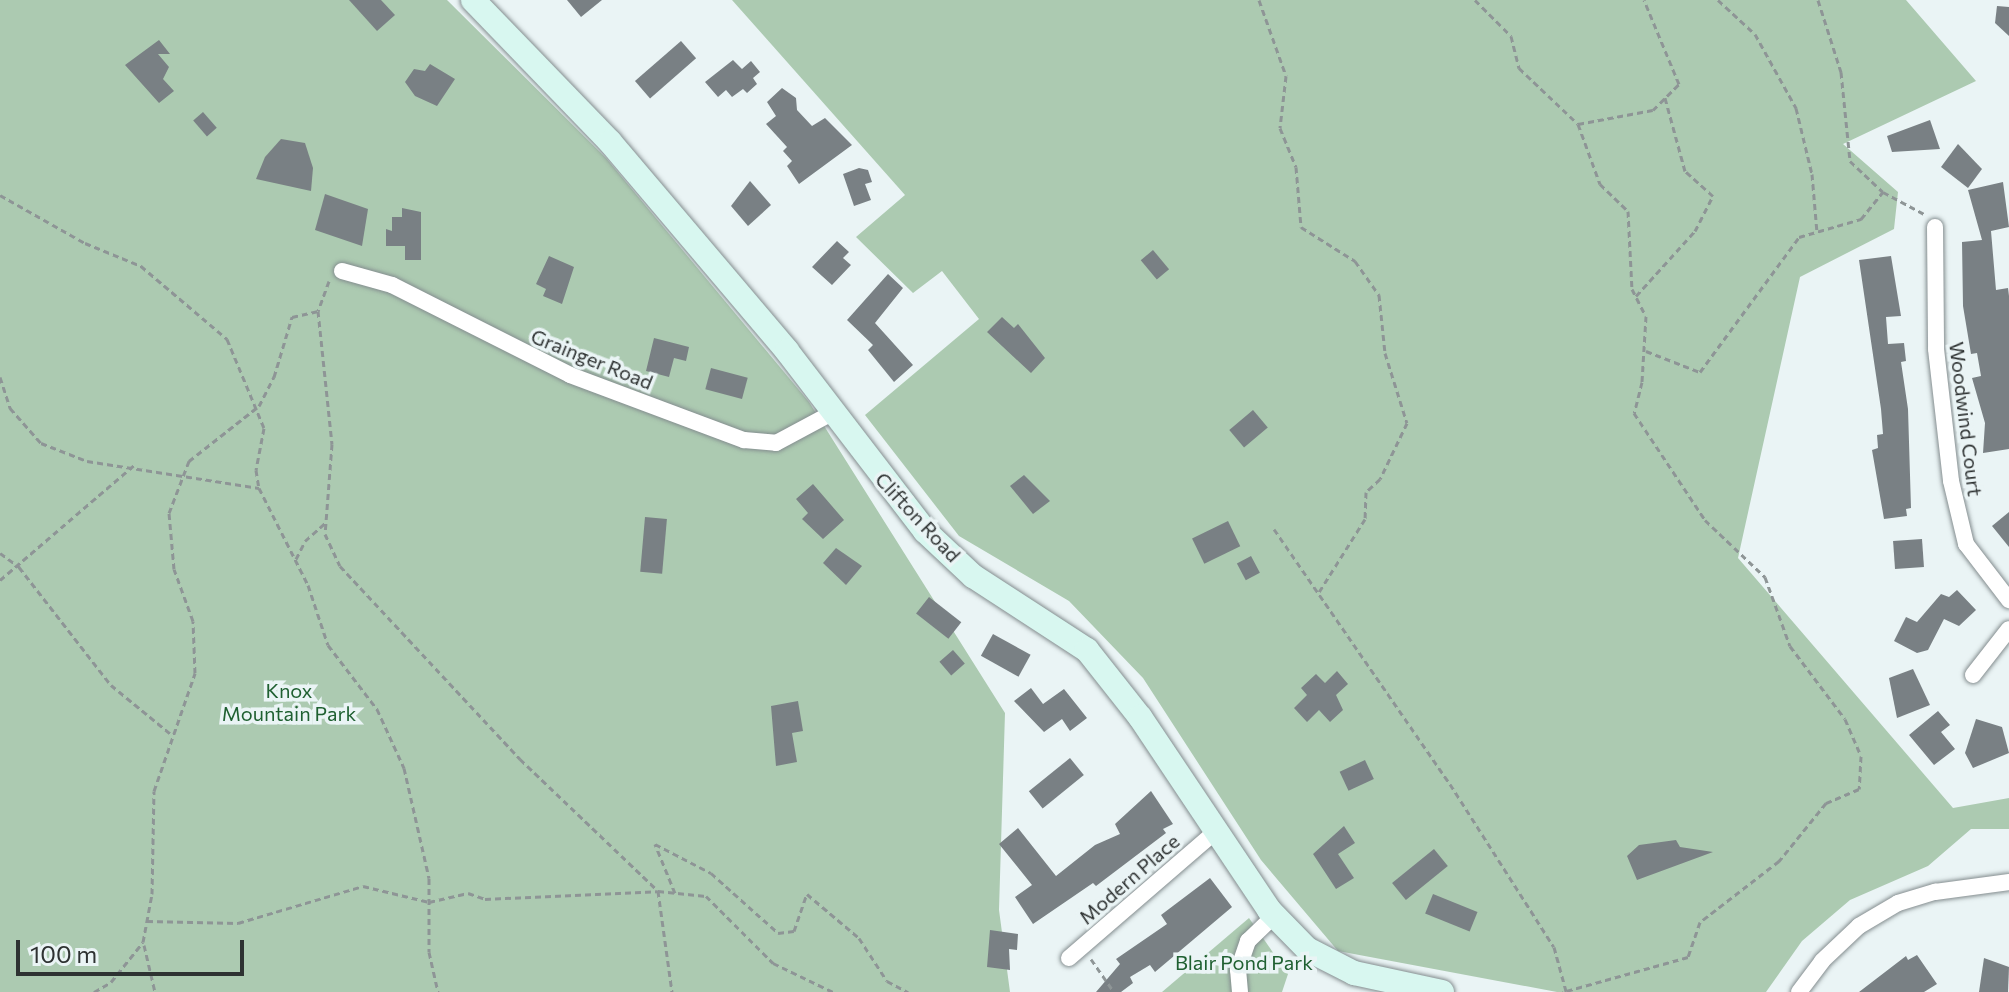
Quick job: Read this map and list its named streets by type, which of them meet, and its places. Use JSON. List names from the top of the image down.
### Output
{
  "streets": {
    "main road": ["Clifton Road"],
    "street": ["Grainger Road", "Woodwind Court", "Modern Place"]
  },
  "crossings": [
    ["Grainger Road", "Clifton Road"],
    ["Clifton Road", "Modern Place"]
  ],
  "parks": ["Knox Mountain Park", "Blair Pond Park"],
  "scale_bar": "100 m"
}
